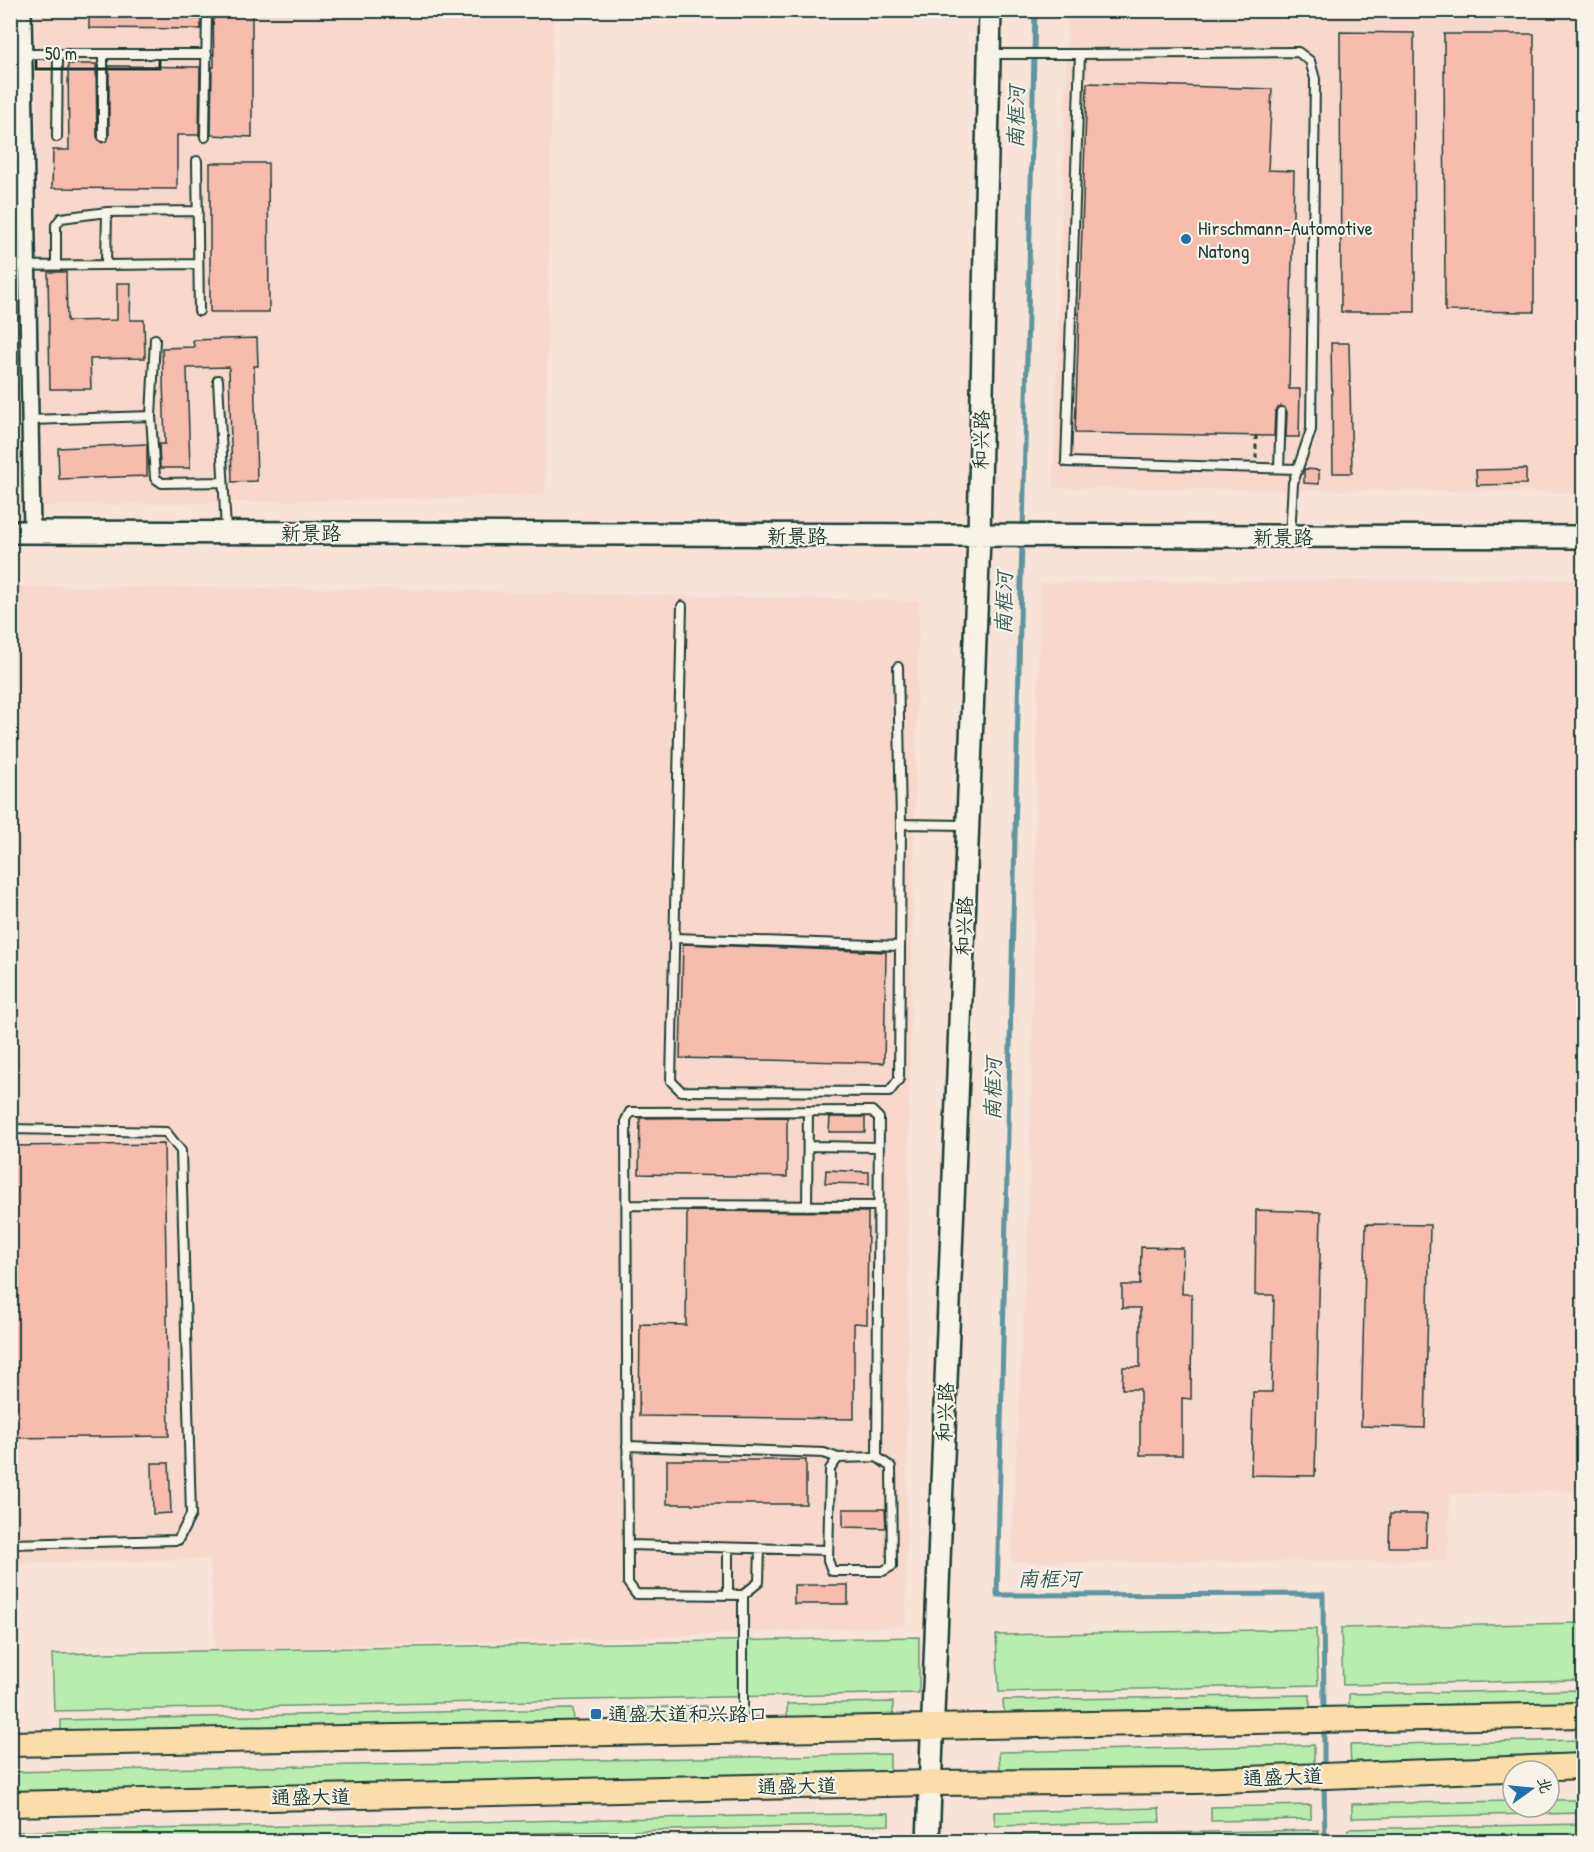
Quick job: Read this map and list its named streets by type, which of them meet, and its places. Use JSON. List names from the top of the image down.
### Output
{
  "streets": {
    "main road": ["通盛大道"],
    "street": ["和兴路", "新景路"]
  },
  "crossings": [
    ["和兴路", "新景路"],
    ["和兴路", "通盛大道"]
  ],
  "water": ["南框河"],
  "places": {
    "other": ["Hirschmann-Automotive Natong"],
    "transit": ["通盛大道和兴路口"]
  },
  "scale_bar": "50 m",
  "north": "right"
}
